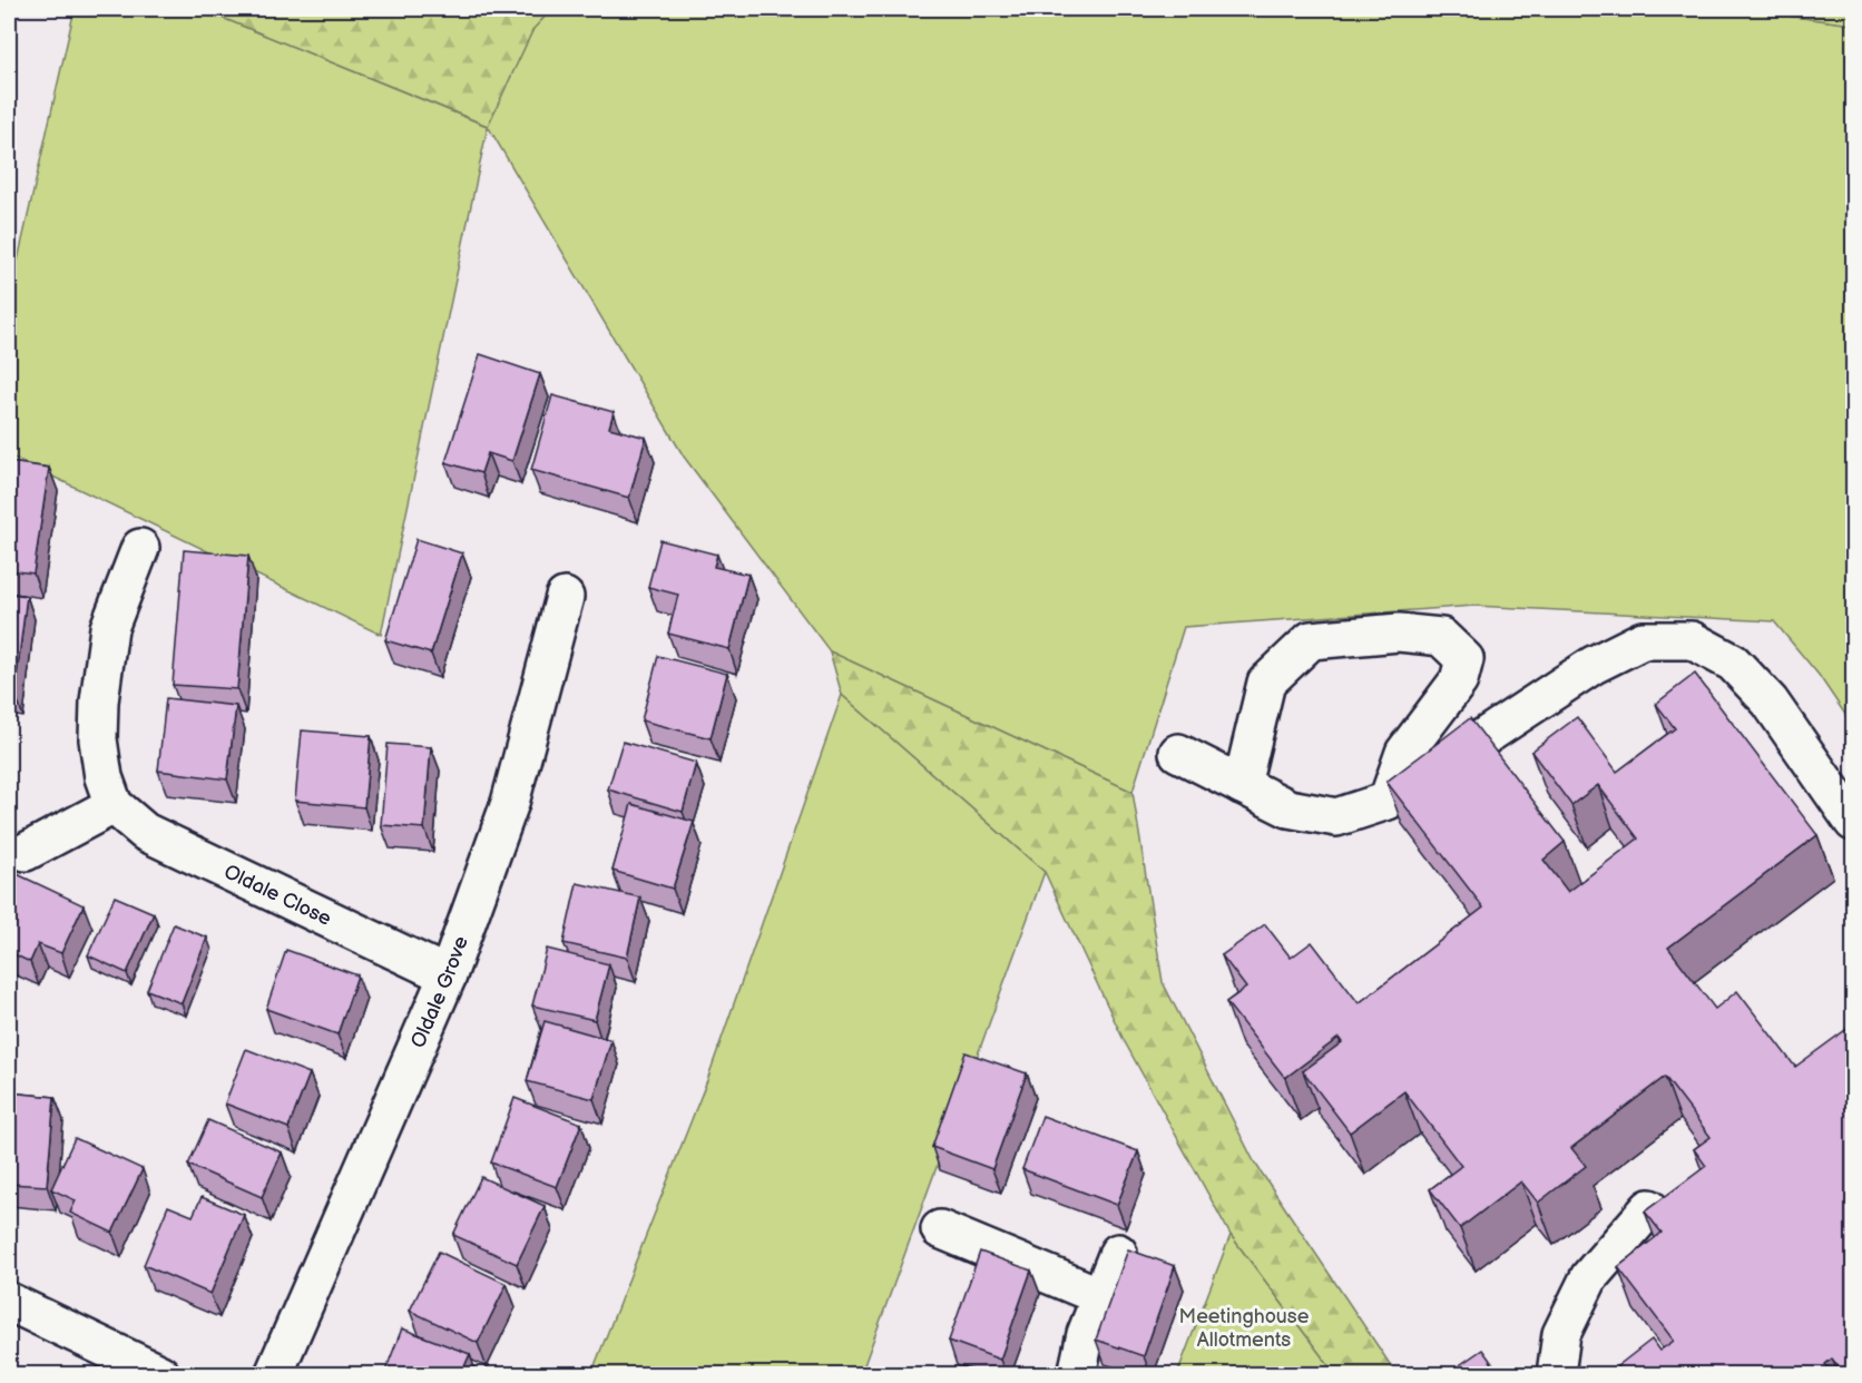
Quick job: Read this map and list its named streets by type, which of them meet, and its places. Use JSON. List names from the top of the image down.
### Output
{
  "streets": {
    "street": ["Oldale Close", "Oldale Grove"]
  },
  "crossings": [
    ["Oldale Close", "Oldale Grove"]
  ],
  "parks": ["Meetinghouse Allotments"]
}
